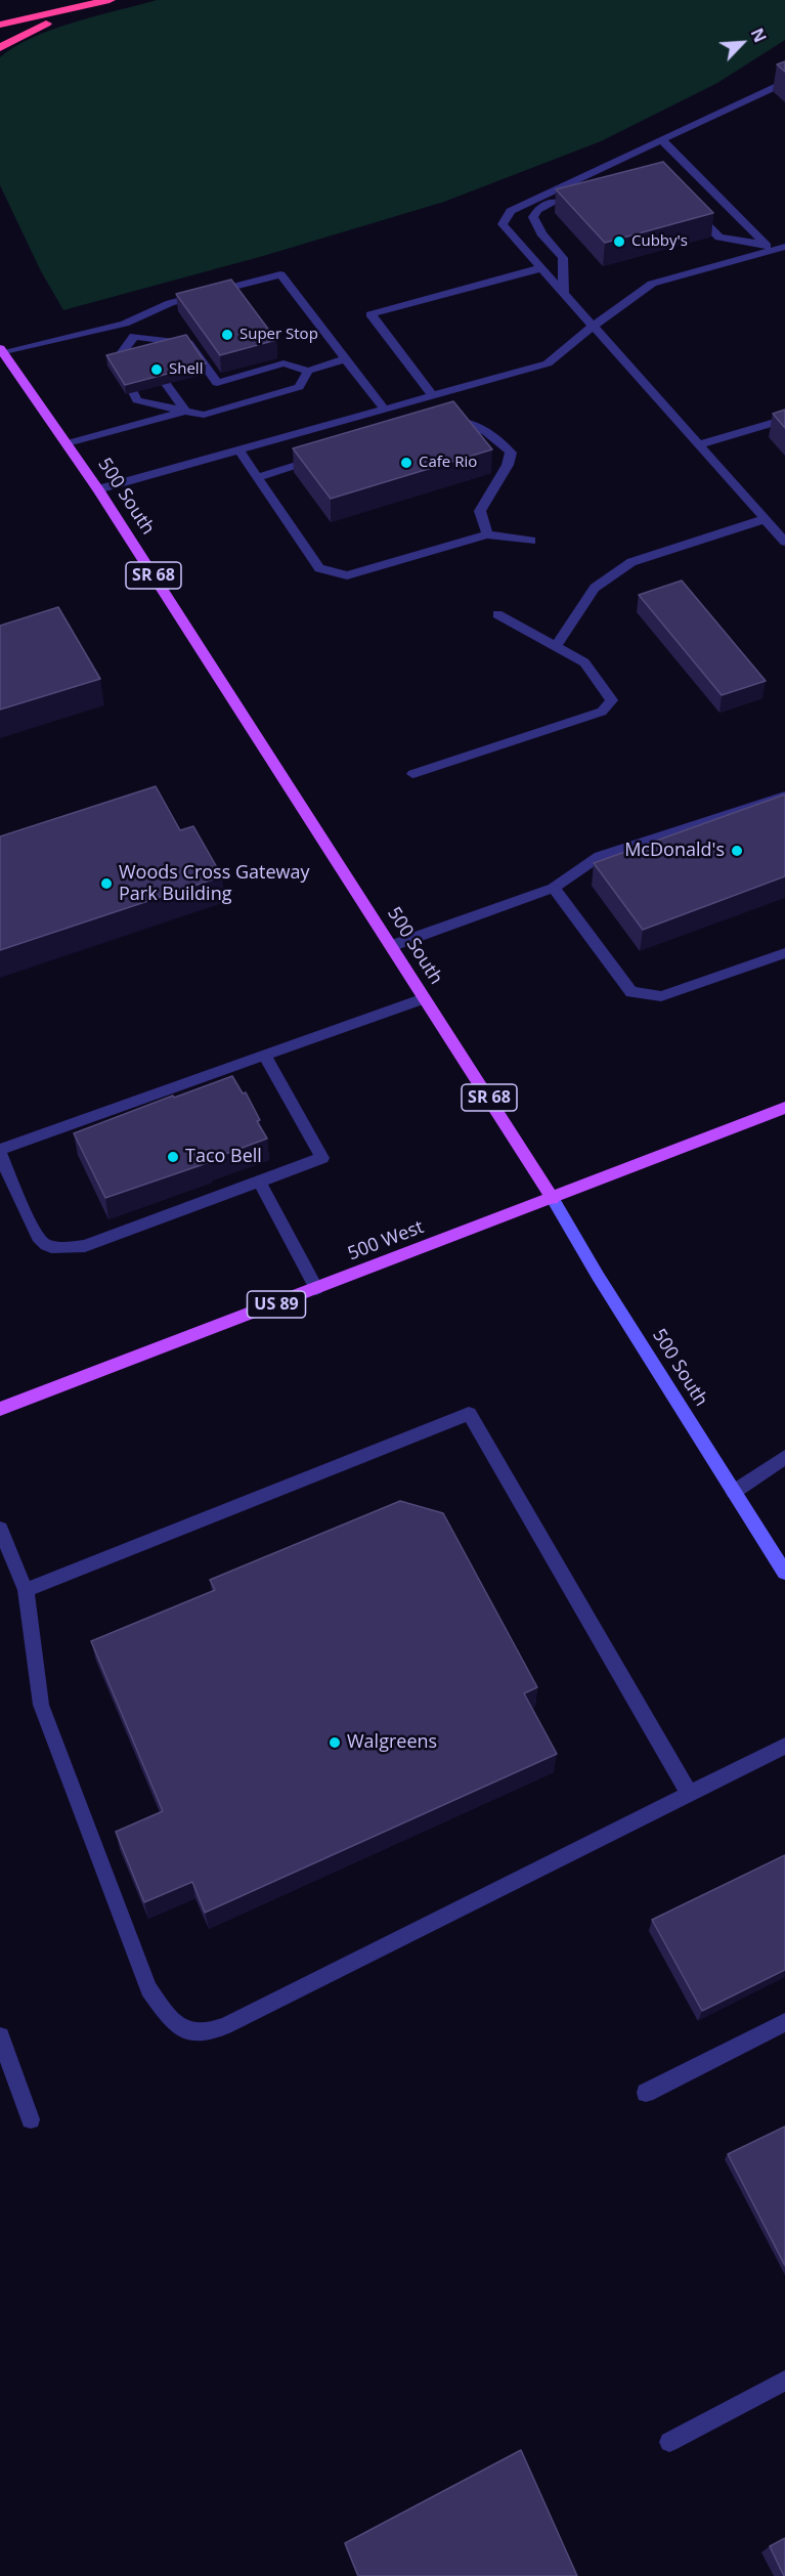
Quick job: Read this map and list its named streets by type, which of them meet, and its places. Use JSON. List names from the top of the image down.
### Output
{
  "streets": {
    "main road": [
      "500 South",
      "SR 68",
      "500 West",
      "US 89"
    ]
  },
  "crossings": [
    ["500 South", "500 West"]
  ],
  "places": [
    "Cubby's",
    "Super Stop",
    "Shell",
    "Cafe Rio",
    "McDonald's",
    "Woods Cross Gateway Park Building",
    "Taco Bell",
    "Walgreens"
  ],
  "north": "top right"
}
